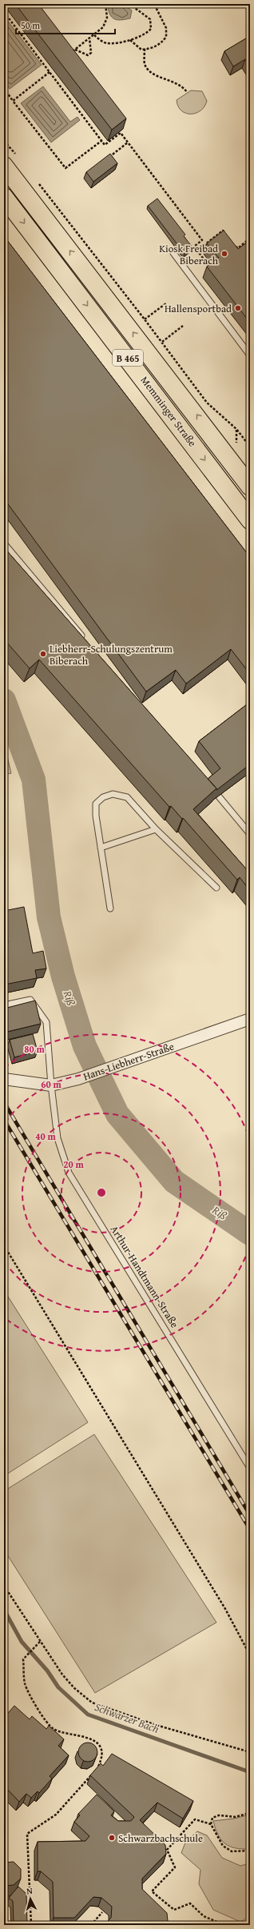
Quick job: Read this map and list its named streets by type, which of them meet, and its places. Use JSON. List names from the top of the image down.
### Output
{
  "streets": {
    "main road": ["B 465", "Memminger Straße"],
    "street": ["Hans-Liebherr-Straße"],
    "lane": ["Arthur-Handtmann-Straße"]
  },
  "crossings": [
    ["Hans-Liebherr-Straße", "Arthur-Handtmann-Straße"]
  ],
  "water": ["Riß", "Schwarzer Bach"],
  "places": [
    "Kiosk Freibad Biberach",
    "Hallensportbad",
    "Liebherr-Schulungszentrum Biberach",
    "Schwarzbachschule"
  ],
  "scale_bar": "50 m",
  "north": "top",
  "rings": [
    "80 m",
    "60 m",
    "40 m",
    "20 m"
  ]
}
